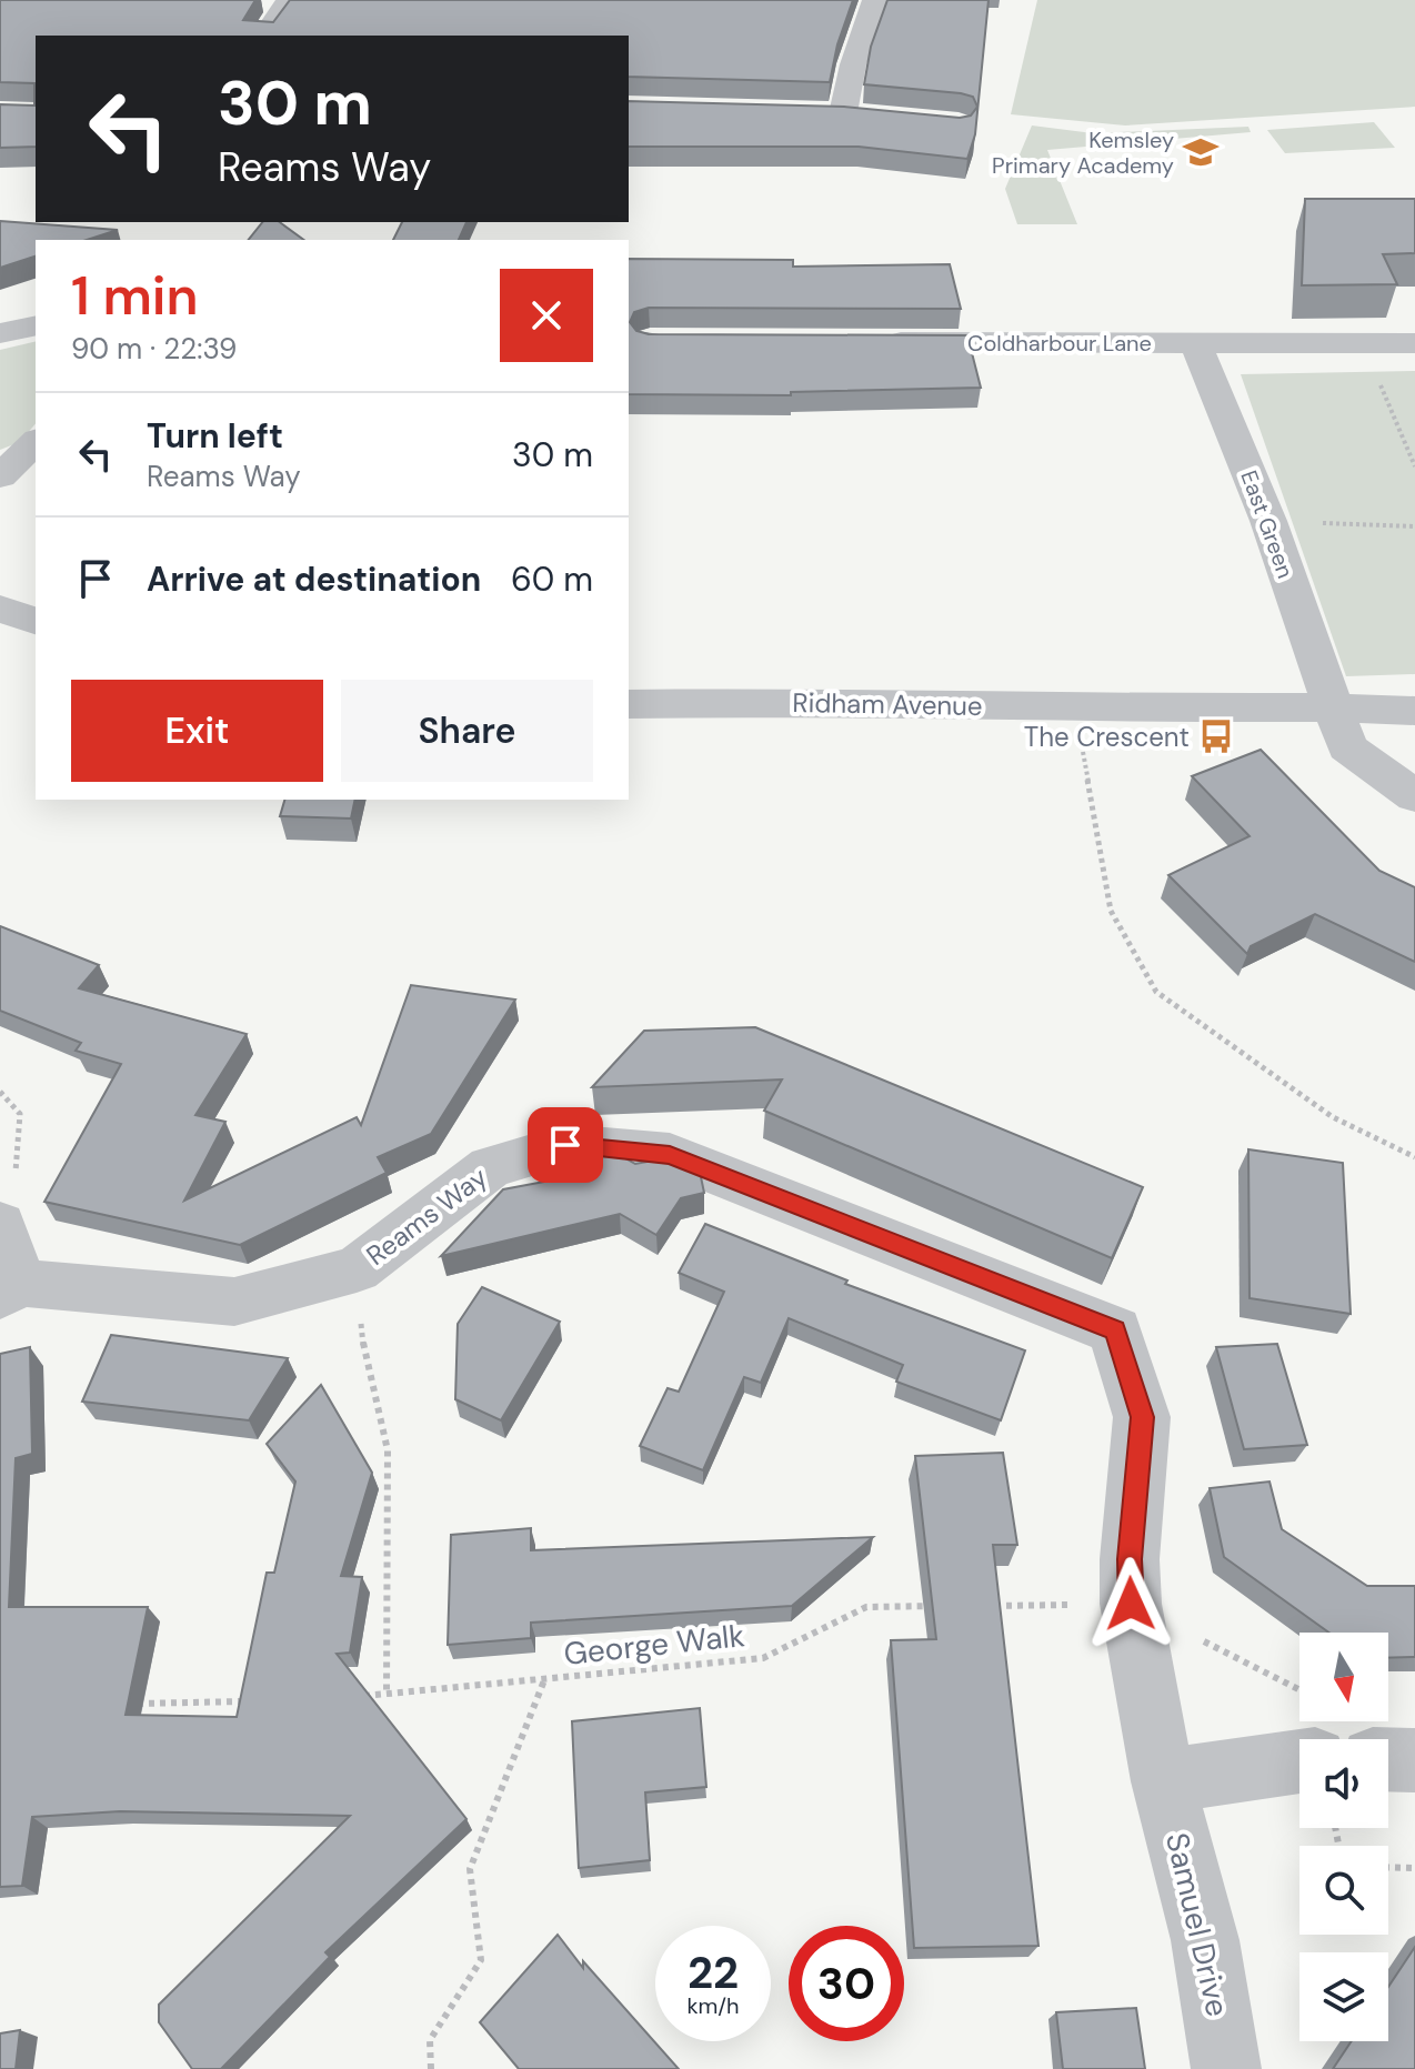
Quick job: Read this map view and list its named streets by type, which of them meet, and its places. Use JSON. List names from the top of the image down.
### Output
{
  "streets": {
    "street": [
      "Coldharbour Lane",
      "East Green",
      "Ridham Avenue",
      "Reams Way",
      "Samuel Drive"
    ],
    "path": ["George Walk"]
  },
  "crossings": [
    ["Coldharbour Lane", "East Green"],
    ["East Green", "Ridham Avenue"],
    ["Reams Way", "Samuel Drive"]
  ],
  "places": {
    "school or university": ["Kemsley Primary Academy"],
    "bus stop": ["The Crescent"]
  },
  "north": "bottom",
  "page": {
    "turn": ["30 m", "Reams Way"],
    "heading": ["1 min", "90 m · 22:39"],
    "list": [
      {
        "name": "Turn left",
        "note": "Reams Way",
        "value": "30 m"
      },
      {
        "name": "Arrive at destination",
        "value": "60 m"
      }
    ],
    "buttons": ["Exit", "Share"],
    "speed": "22 km/h",
    "limit": "30"
  }
}
